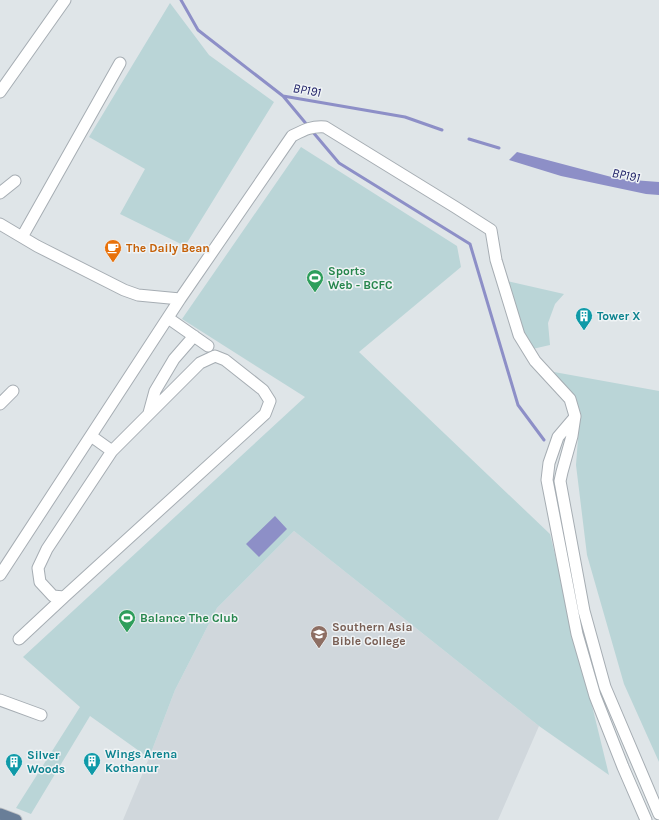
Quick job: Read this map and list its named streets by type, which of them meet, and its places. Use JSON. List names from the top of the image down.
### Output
{
  "water": ["BP191"],
  "places": {
    "cafe": ["The Daily Bean"],
    "sports": ["Sports Web - BCFC", "Balance The Club"],
    "building": ["Tower X", "Wings Arena Kothanur", "Silver Woods"],
    "school or university": ["Southern Asia Bible College"]
  }
}
